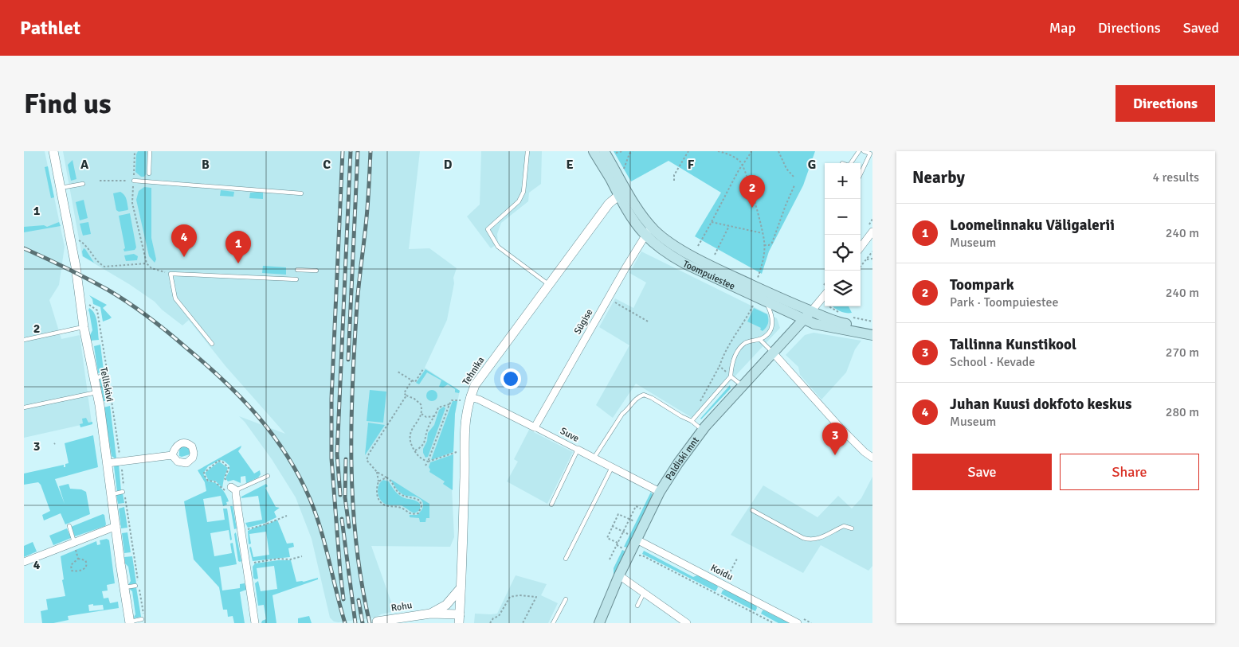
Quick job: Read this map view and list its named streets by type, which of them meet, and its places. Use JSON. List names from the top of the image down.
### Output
{
  "streets": {
    "main road": ["Toompuiestee", "Paldiski mnt"],
    "street": [
      "Sügise",
      "Tehnika",
      "Telliskivi",
      "Suve",
      "Koidu",
      "Rohu"
    ]
  },
  "crossings": [
    ["Toompuiestee", "Sügise"],
    ["Toompuiestee", "Tehnika"],
    ["Toompuiestee", "Paldiski mnt"],
    ["Sügise", "Suve"],
    ["Tehnika", "Suve"],
    ["Tehnika", "Rohu"],
    ["Suve", "Paldiski mnt"],
    ["Paldiski mnt", "Koidu"]
  ],
  "page": {
    "header": "Pathlet",
    "nav": ["Map", "Directions", "Saved"],
    "buttons": [
      "Directions",
      ["Save", "Share"]
    ],
    "title": "Find us",
    "heading": ["Nearby", "4 results"],
    "map_buttons": ["+", "−"],
    "pins": [
      "2",
      "4",
      "1",
      "3"
    ],
    "list": [
      {
        "mark": "1",
        "name": "Loomelinnaku Väligalerii",
        "note": "Museum",
        "value": "240 m"
      },
      {
        "mark": "2",
        "name": "Toompark",
        "note": "Park · Toompuiestee",
        "value": "240 m"
      },
      {
        "mark": "3",
        "name": "Tallinna Kunstikool",
        "note": "School · Kevade",
        "value": "270 m"
      },
      {
        "mark": "4",
        "name": "Juhan Kuusi dokfoto keskus",
        "note": "Museum",
        "value": "280 m"
      }
    ]
  },
  "grid": {
    "columns": [
      "A",
      "B",
      "C",
      "D",
      "E",
      "F",
      "G"
    ],
    "rows": [
      "1",
      "2",
      "3",
      "4"
    ]
  }
}
